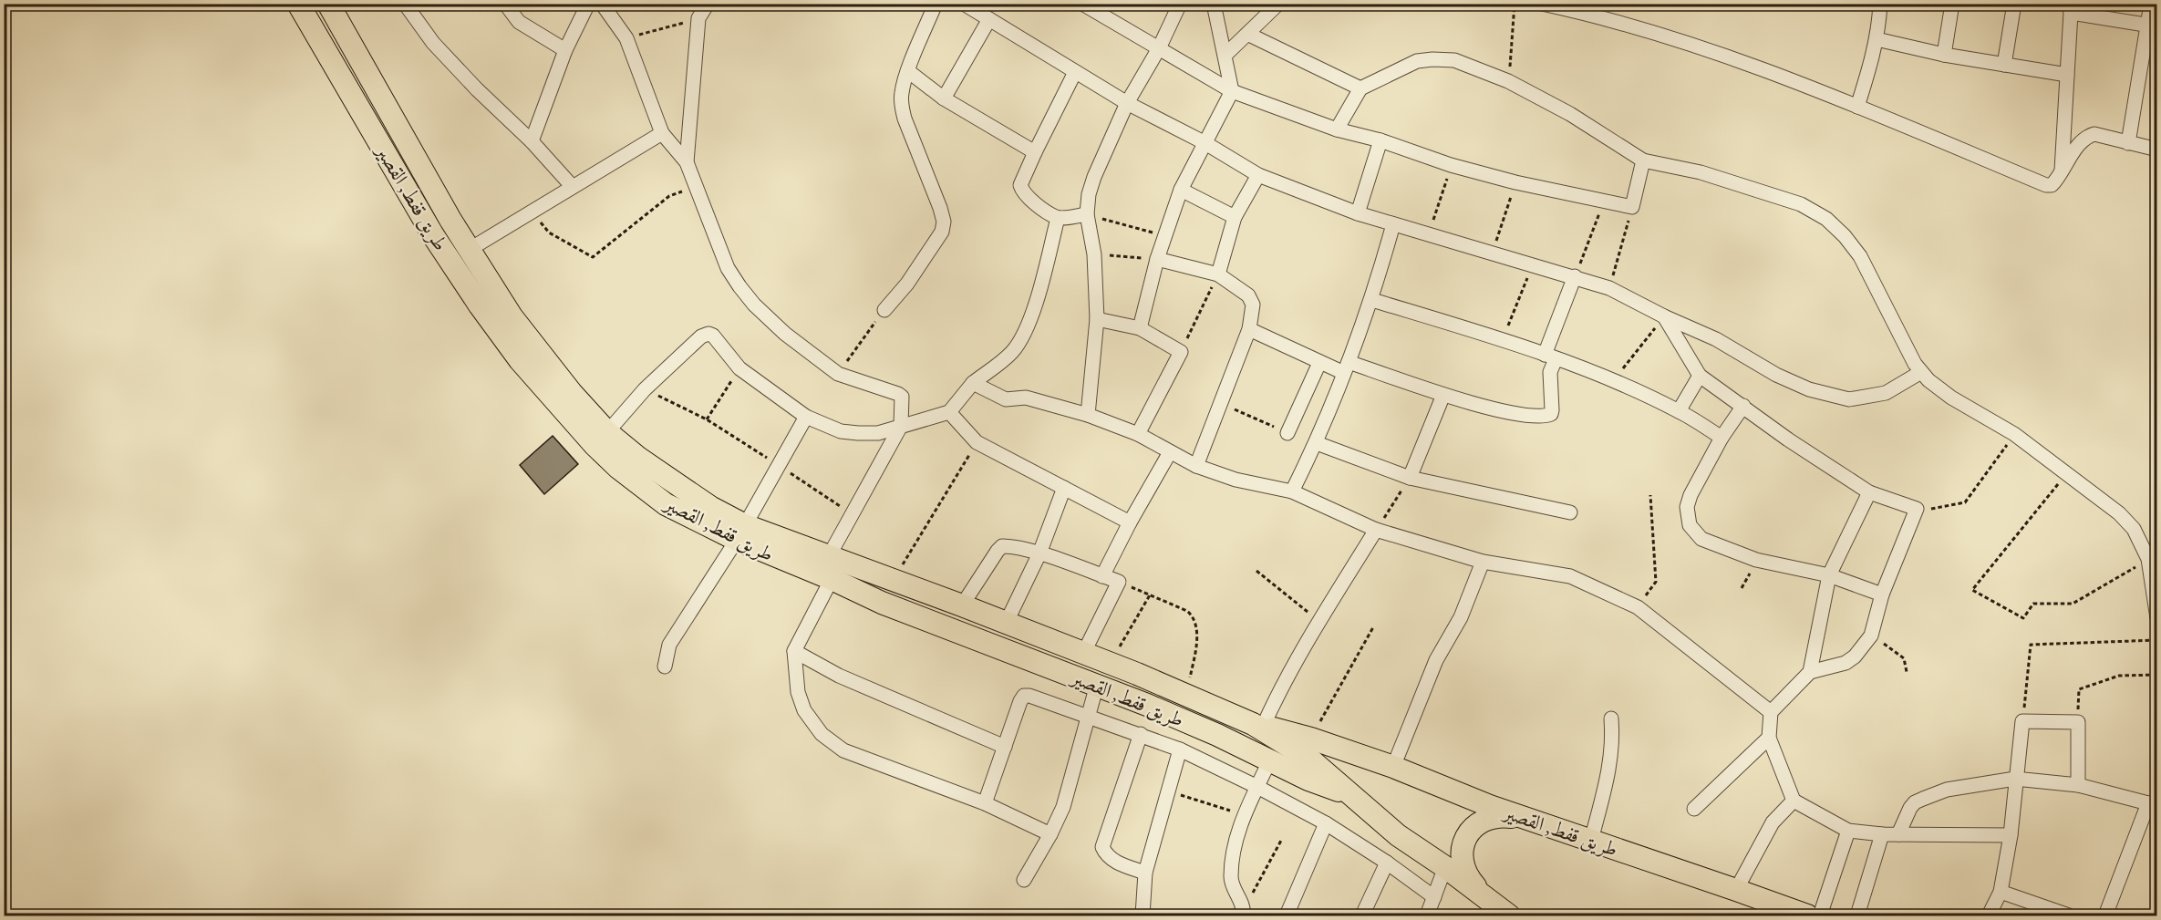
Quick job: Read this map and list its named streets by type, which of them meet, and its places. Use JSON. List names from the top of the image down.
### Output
{
  "streets": {
    "main road": ["طريق قفط, القصير"]
  }
}
